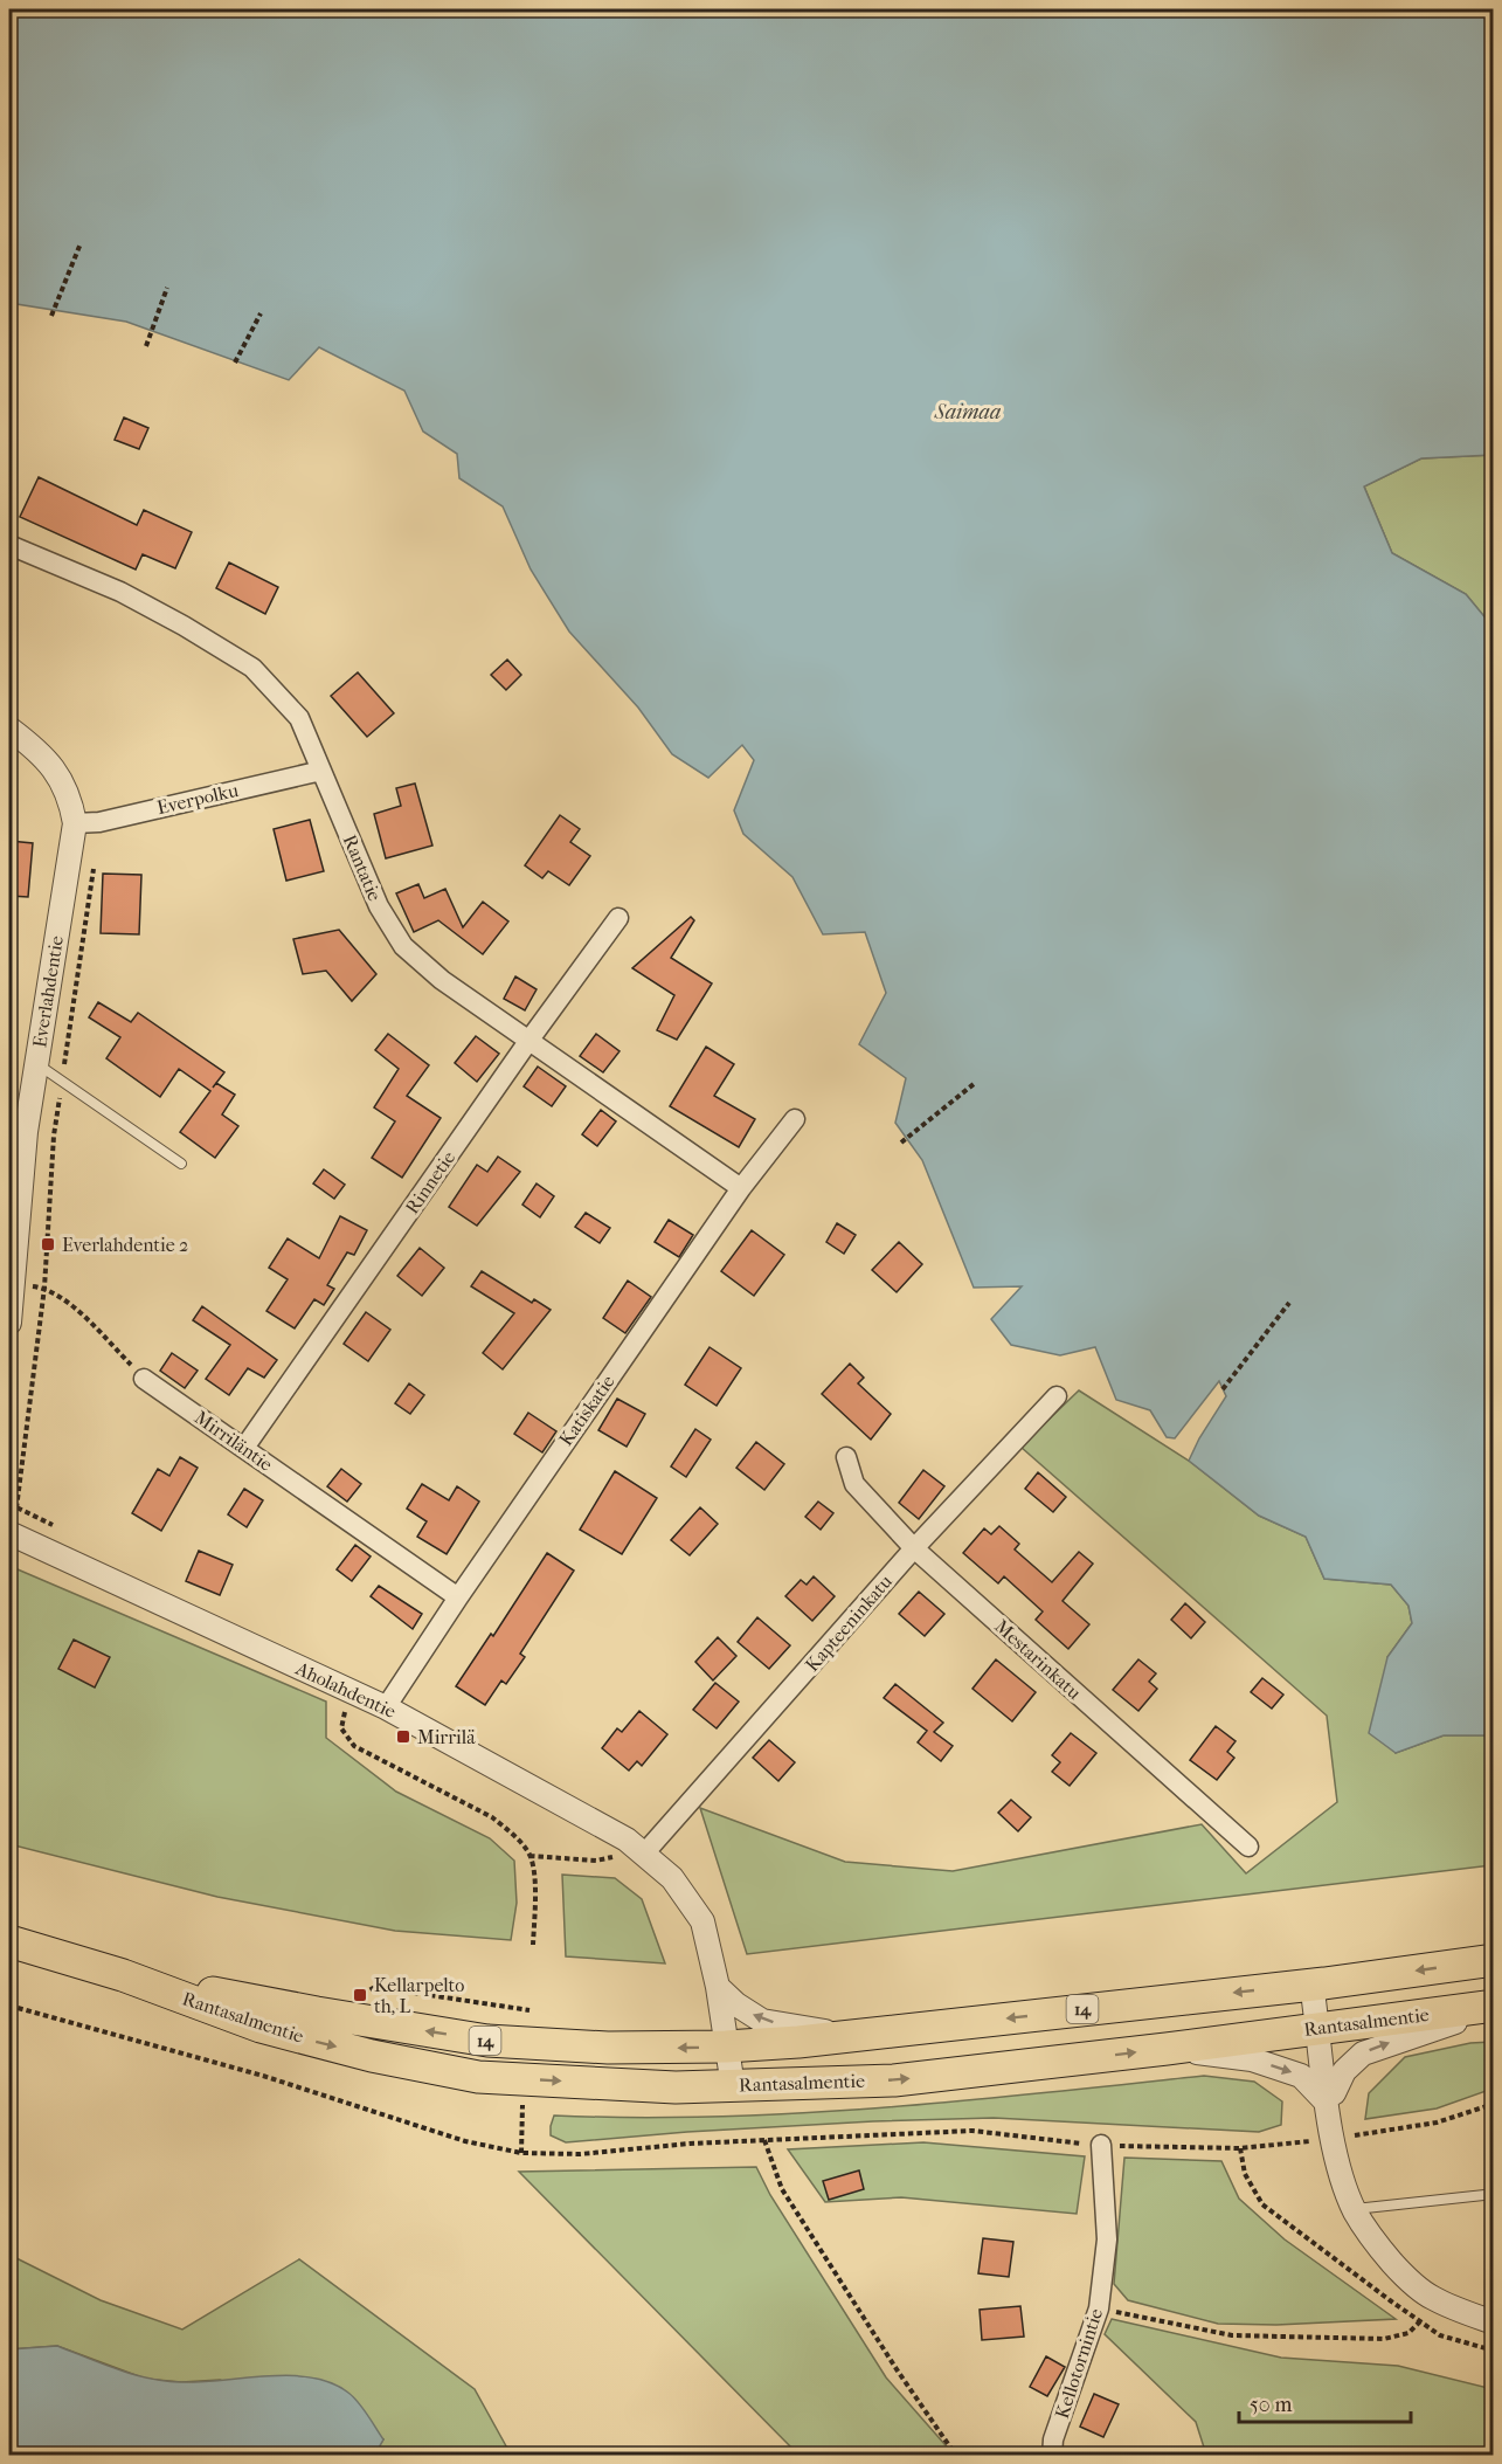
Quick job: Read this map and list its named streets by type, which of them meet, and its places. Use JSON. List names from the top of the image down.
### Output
{
  "streets": {
    "highway": ["14", "Rantasalmentie"],
    "street": [
      "Everpolku",
      "Rantatie",
      "Everlahdentie",
      "Rinnetie",
      "Katiskatie",
      "Mirriläntie",
      "Kapteeninkatu",
      "Mestarinkatu",
      "Aholahdentie",
      "Kellotornintie"
    ]
  },
  "crossings": [
    ["Everpolku", "Rantatie"],
    ["Everpolku", "Everlahdentie"],
    ["Rantatie", "Rinnetie"],
    ["Rantatie", "Katiskatie"],
    ["Rinnetie", "Mirriläntie"],
    ["Katiskatie", "Mirriläntie"],
    ["Katiskatie", "Aholahdentie"],
    ["Kapteeninkatu", "Mestarinkatu"],
    ["Kapteeninkatu", "Aholahdentie"],
    ["Aholahdentie", "Rantasalmentie"]
  ],
  "water": ["Saimaa"],
  "places": {
    "transit": ["Everlahdentie 2", "Mirrilä", "Kellarpelto th, L"]
  },
  "scale_bar": "50 m"
}
